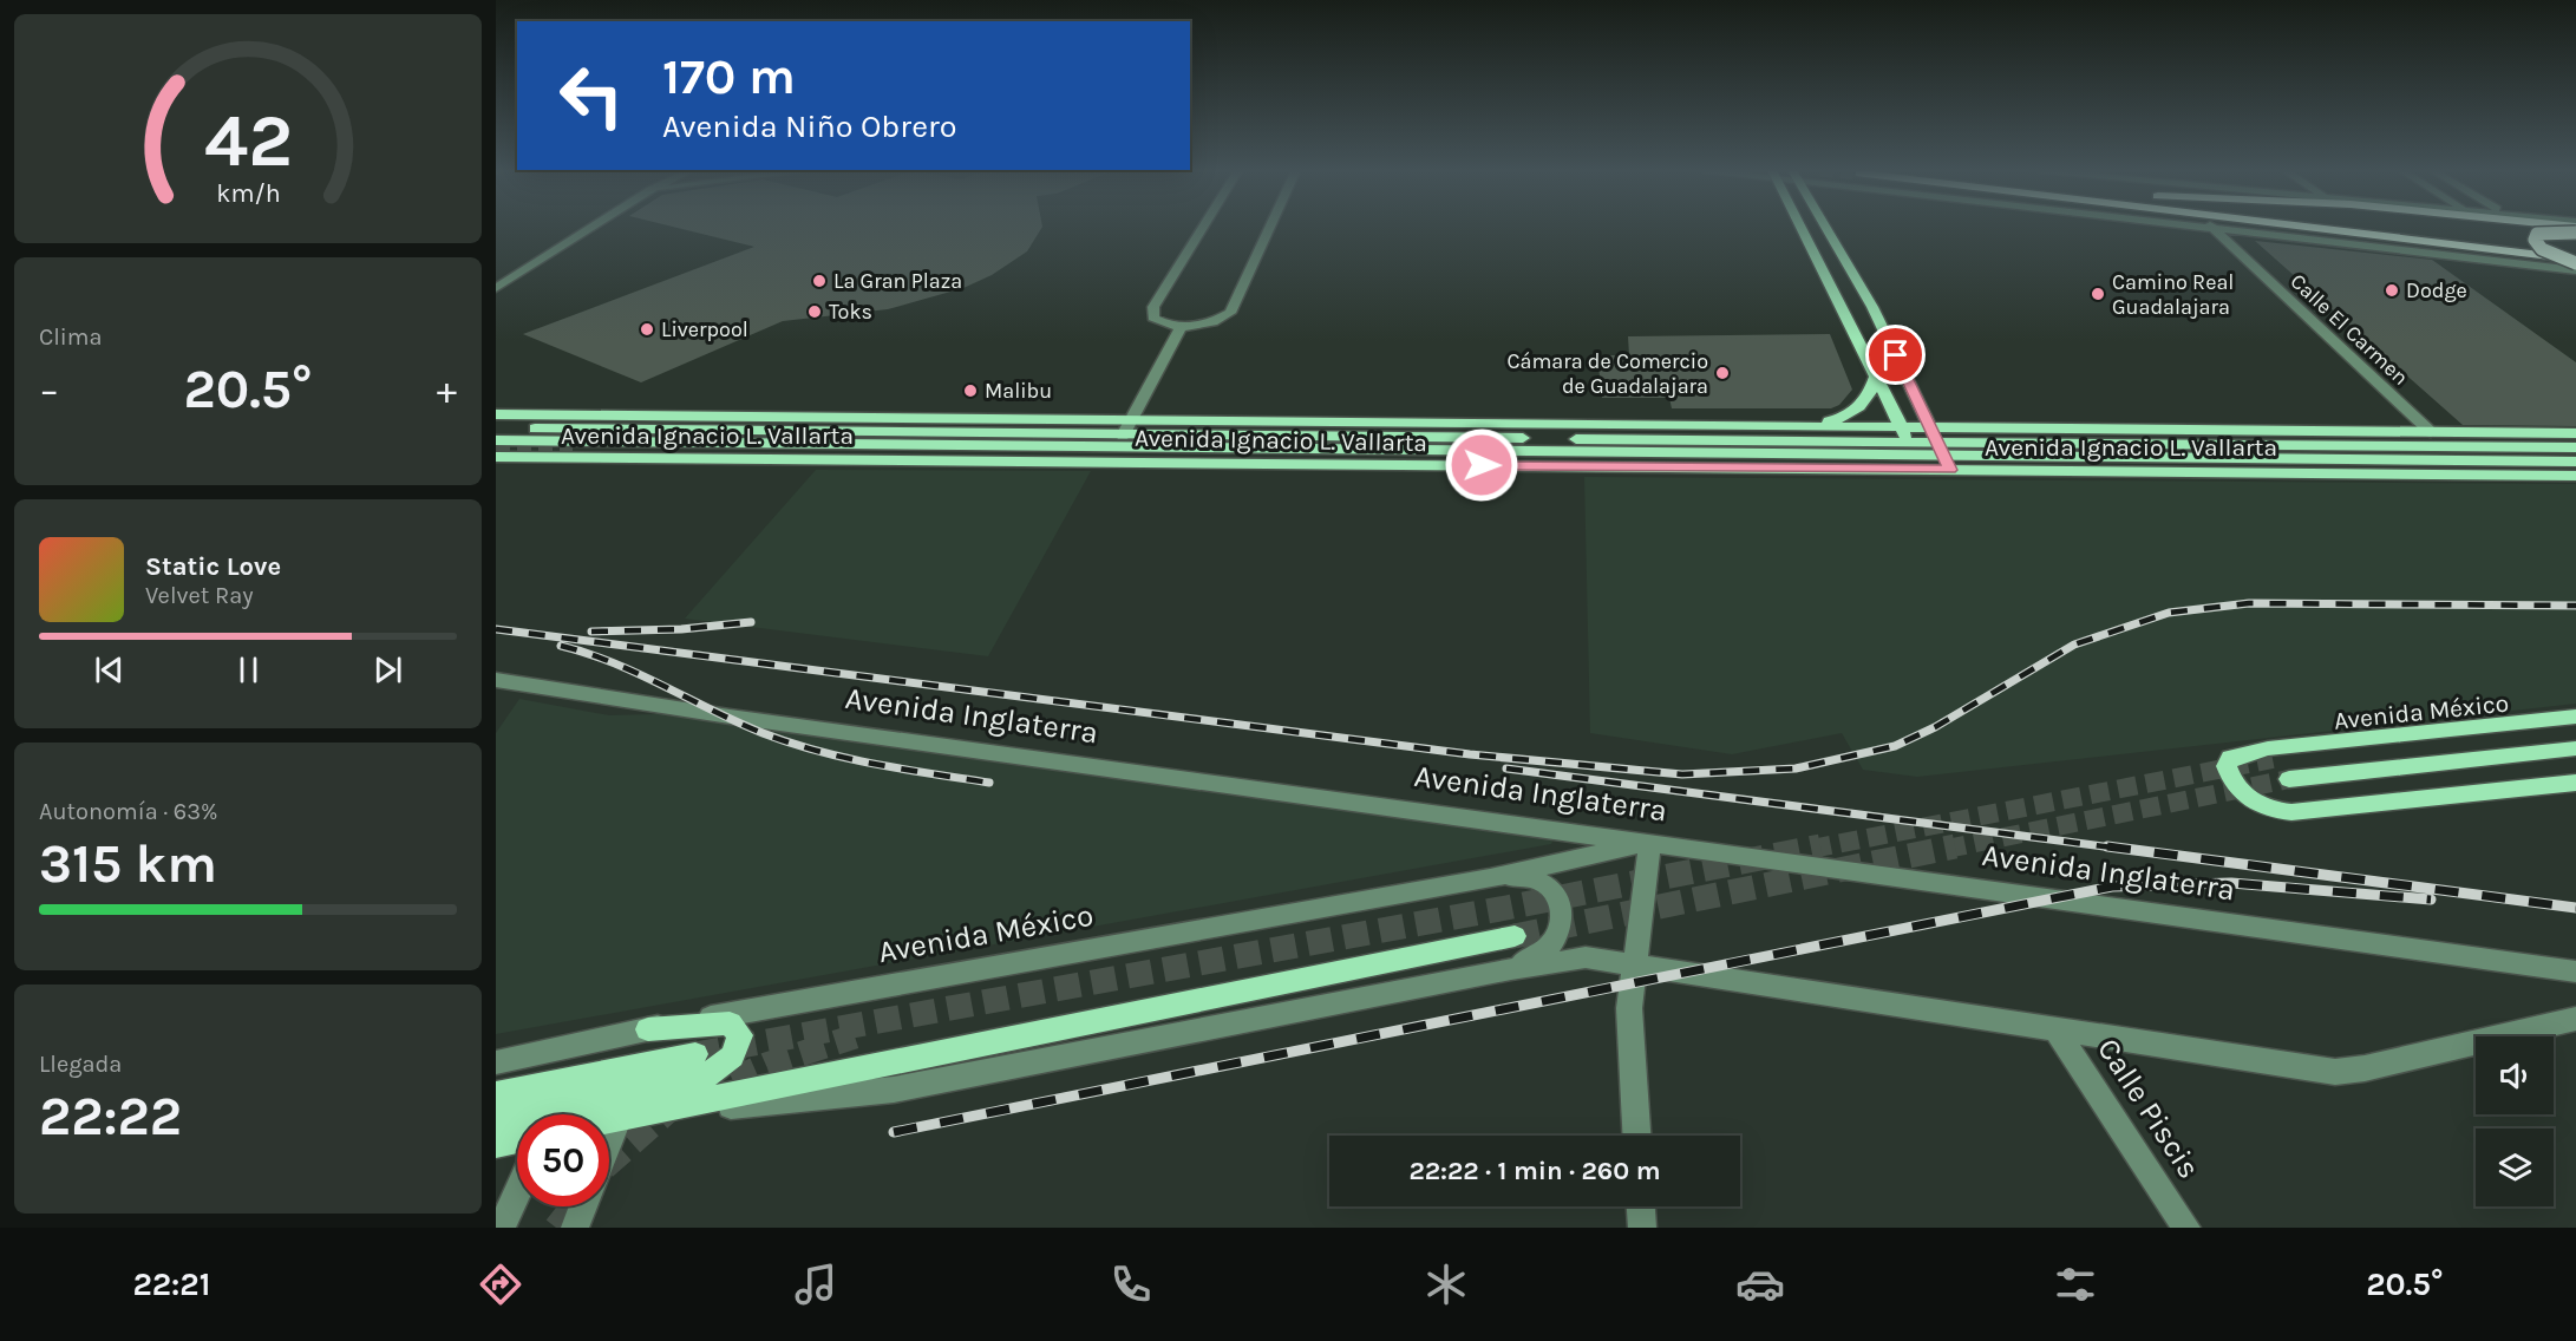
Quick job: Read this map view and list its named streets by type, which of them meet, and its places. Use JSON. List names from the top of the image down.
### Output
{
  "streets": {
    "main road": ["Avenida Ignacio L. Vallarta", "Avenida México"],
    "street": ["Calle El Carmen", "Avenida Inglaterra", "Calle Piscis"]
  },
  "crossings": [
    ["Calle El Carmen", "Avenida Ignacio L. Vallarta"],
    ["Avenida México", "Avenida Inglaterra"]
  ],
  "places": [
    "La Gran Plaza",
    "Dodge",
    "Camino Real Guadalajara",
    "Toks",
    "Liverpool",
    "Cámara de Comercio de Guadalajara",
    "Malibu"
  ],
  "page": {
    "turn": ["170 m", "Avenida Niño Obrero"],
    "tile": [
      "Clima",
      ["Autonomía · 63%", "315 km"],
      ["Llegada", "22:22"]
    ],
    "heat": ["−", "20.5°", "+"],
    "song": ["Static Love", "Velvet Ray"],
    "limit": "50",
    "trip": "22:22 · 1 min · 260 m",
    "tabs": ["22:21", "20.5°"],
    "gauge": ["42", "km/h"]
  }
}
